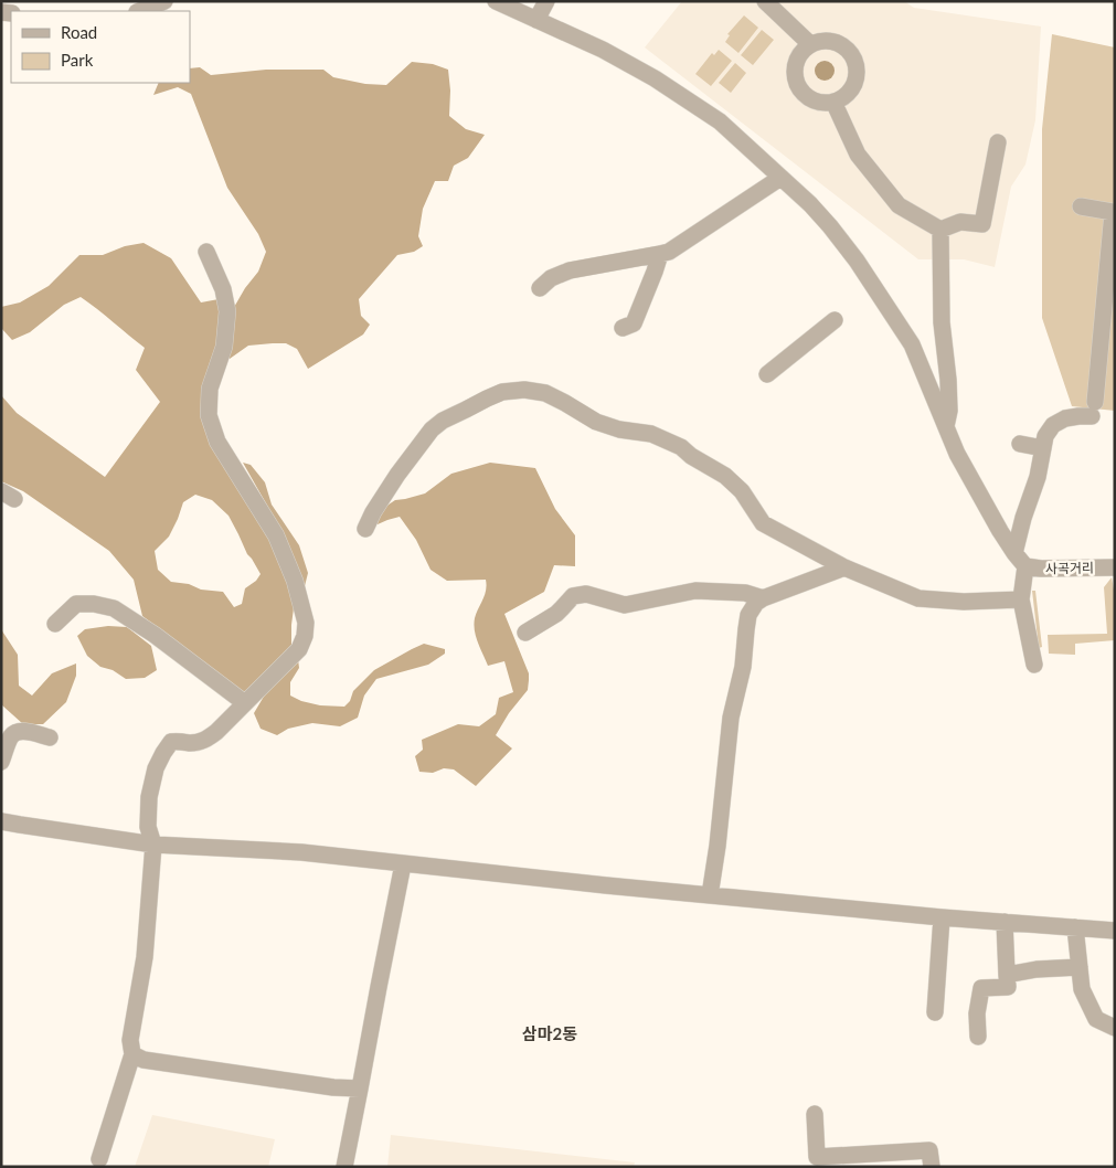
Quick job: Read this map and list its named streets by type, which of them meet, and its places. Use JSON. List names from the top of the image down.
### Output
{
  "streets": {
    "street": ["사곡거리"]
  },
  "districts": ["삼마2동"],
  "legend": ["Road", "Park"]
}
